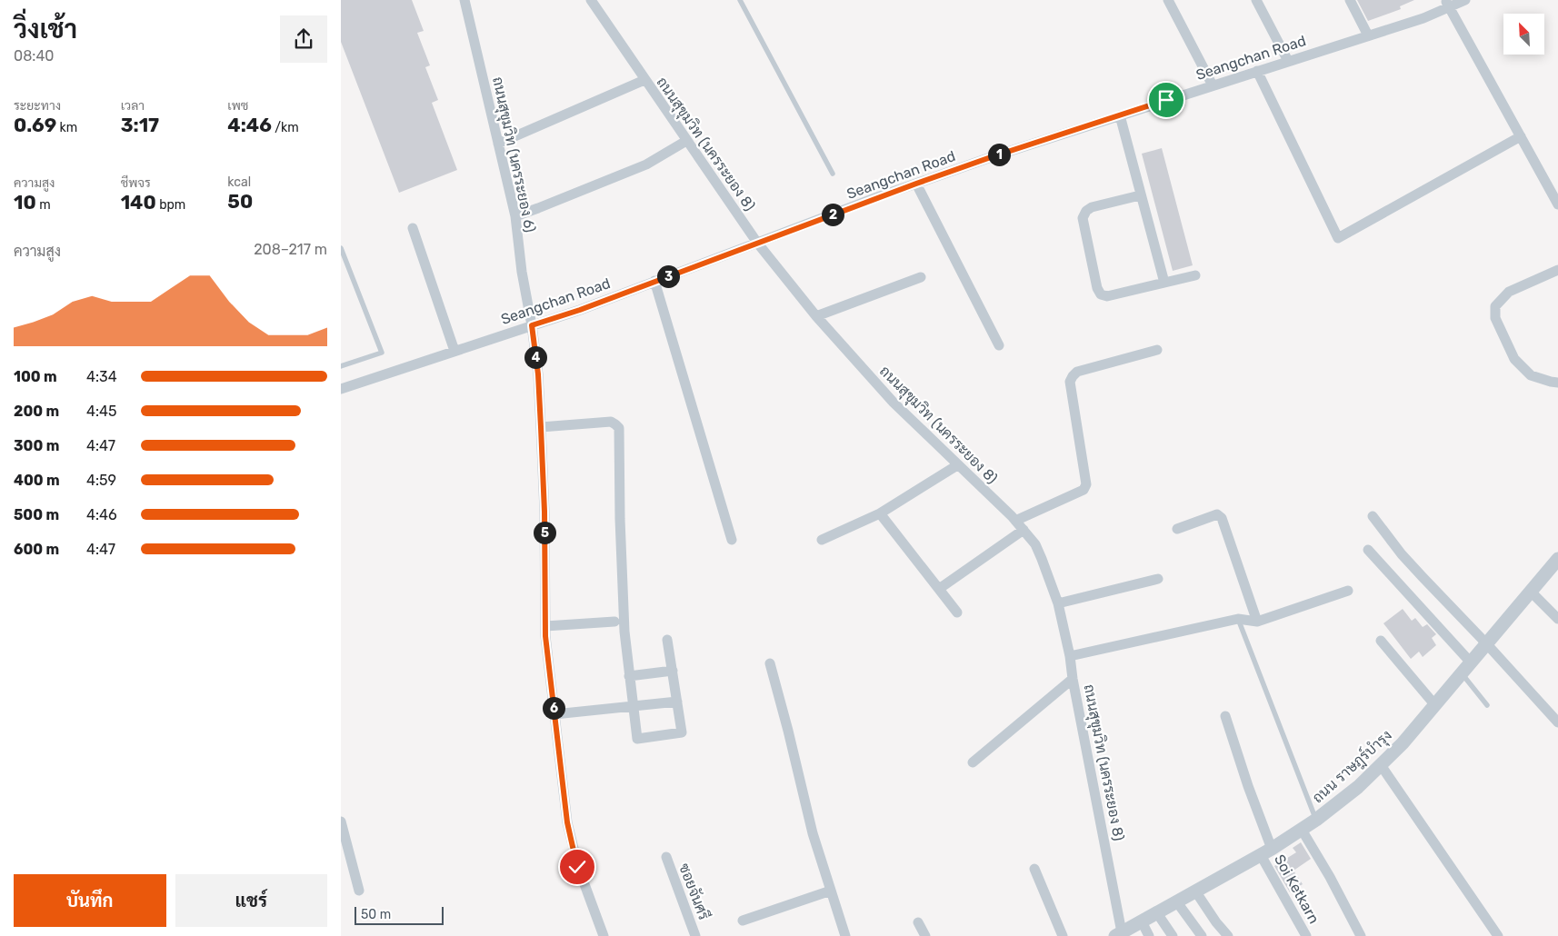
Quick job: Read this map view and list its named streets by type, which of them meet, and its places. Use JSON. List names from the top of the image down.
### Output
{
  "streets": {
    "street": [
      "Seangchan Road",
      "ถนนสุขุมวิท (นครระยอง 8)",
      "ถนนสุขุมวิท (นครระยอง 6)",
      "ถนน ราษฎร์บำรุง",
      "Soi Ketkarn",
      "ซอยจันศรี"
    ]
  },
  "crossings": [
    ["Seangchan Road", "ถนนสุขุมวิท (นครระยอง 8)"],
    ["Seangchan Road", "ถนนสุขุมวิท (นครระยอง 6)"],
    ["ถนนสุขุมวิท (นครระยอง 8)", "ถนน ราษฎร์บำรุง"],
    ["ถนน ราษฎร์บำรุง", "Soi Ketkarn"]
  ],
  "scale_bar": "50 m",
  "north": "top left",
  "page": {
    "heading": ["วิ่งเช้า", "08:40"],
    "stats": [
      ["ระยะทาง", "0.69 km"],
      ["เวลา", "3:17"],
      ["เพซ", "4:46 /km"],
      ["ความสูง", "10 m"],
      ["ชีพจร", "140 bpm"],
      ["kcal", "50"]
    ],
    "pins": [
      "1",
      "2",
      "3",
      "4",
      "5",
      "6"
    ],
    "chart": ["ความสูง", "208–217 m"],
    "list": [
      {
        "name": "100 m",
        "note": "4:34"
      },
      {
        "name": "200 m",
        "note": "4:45"
      },
      {
        "name": "300 m",
        "note": "4:47"
      },
      {
        "name": "400 m",
        "note": "4:59"
      },
      {
        "name": "500 m",
        "note": "4:46"
      },
      {
        "name": "600 m",
        "note": "4:47"
      }
    ],
    "buttons": ["บันทึก", "แชร์"],
    "scale": "50 m"
  }
}
